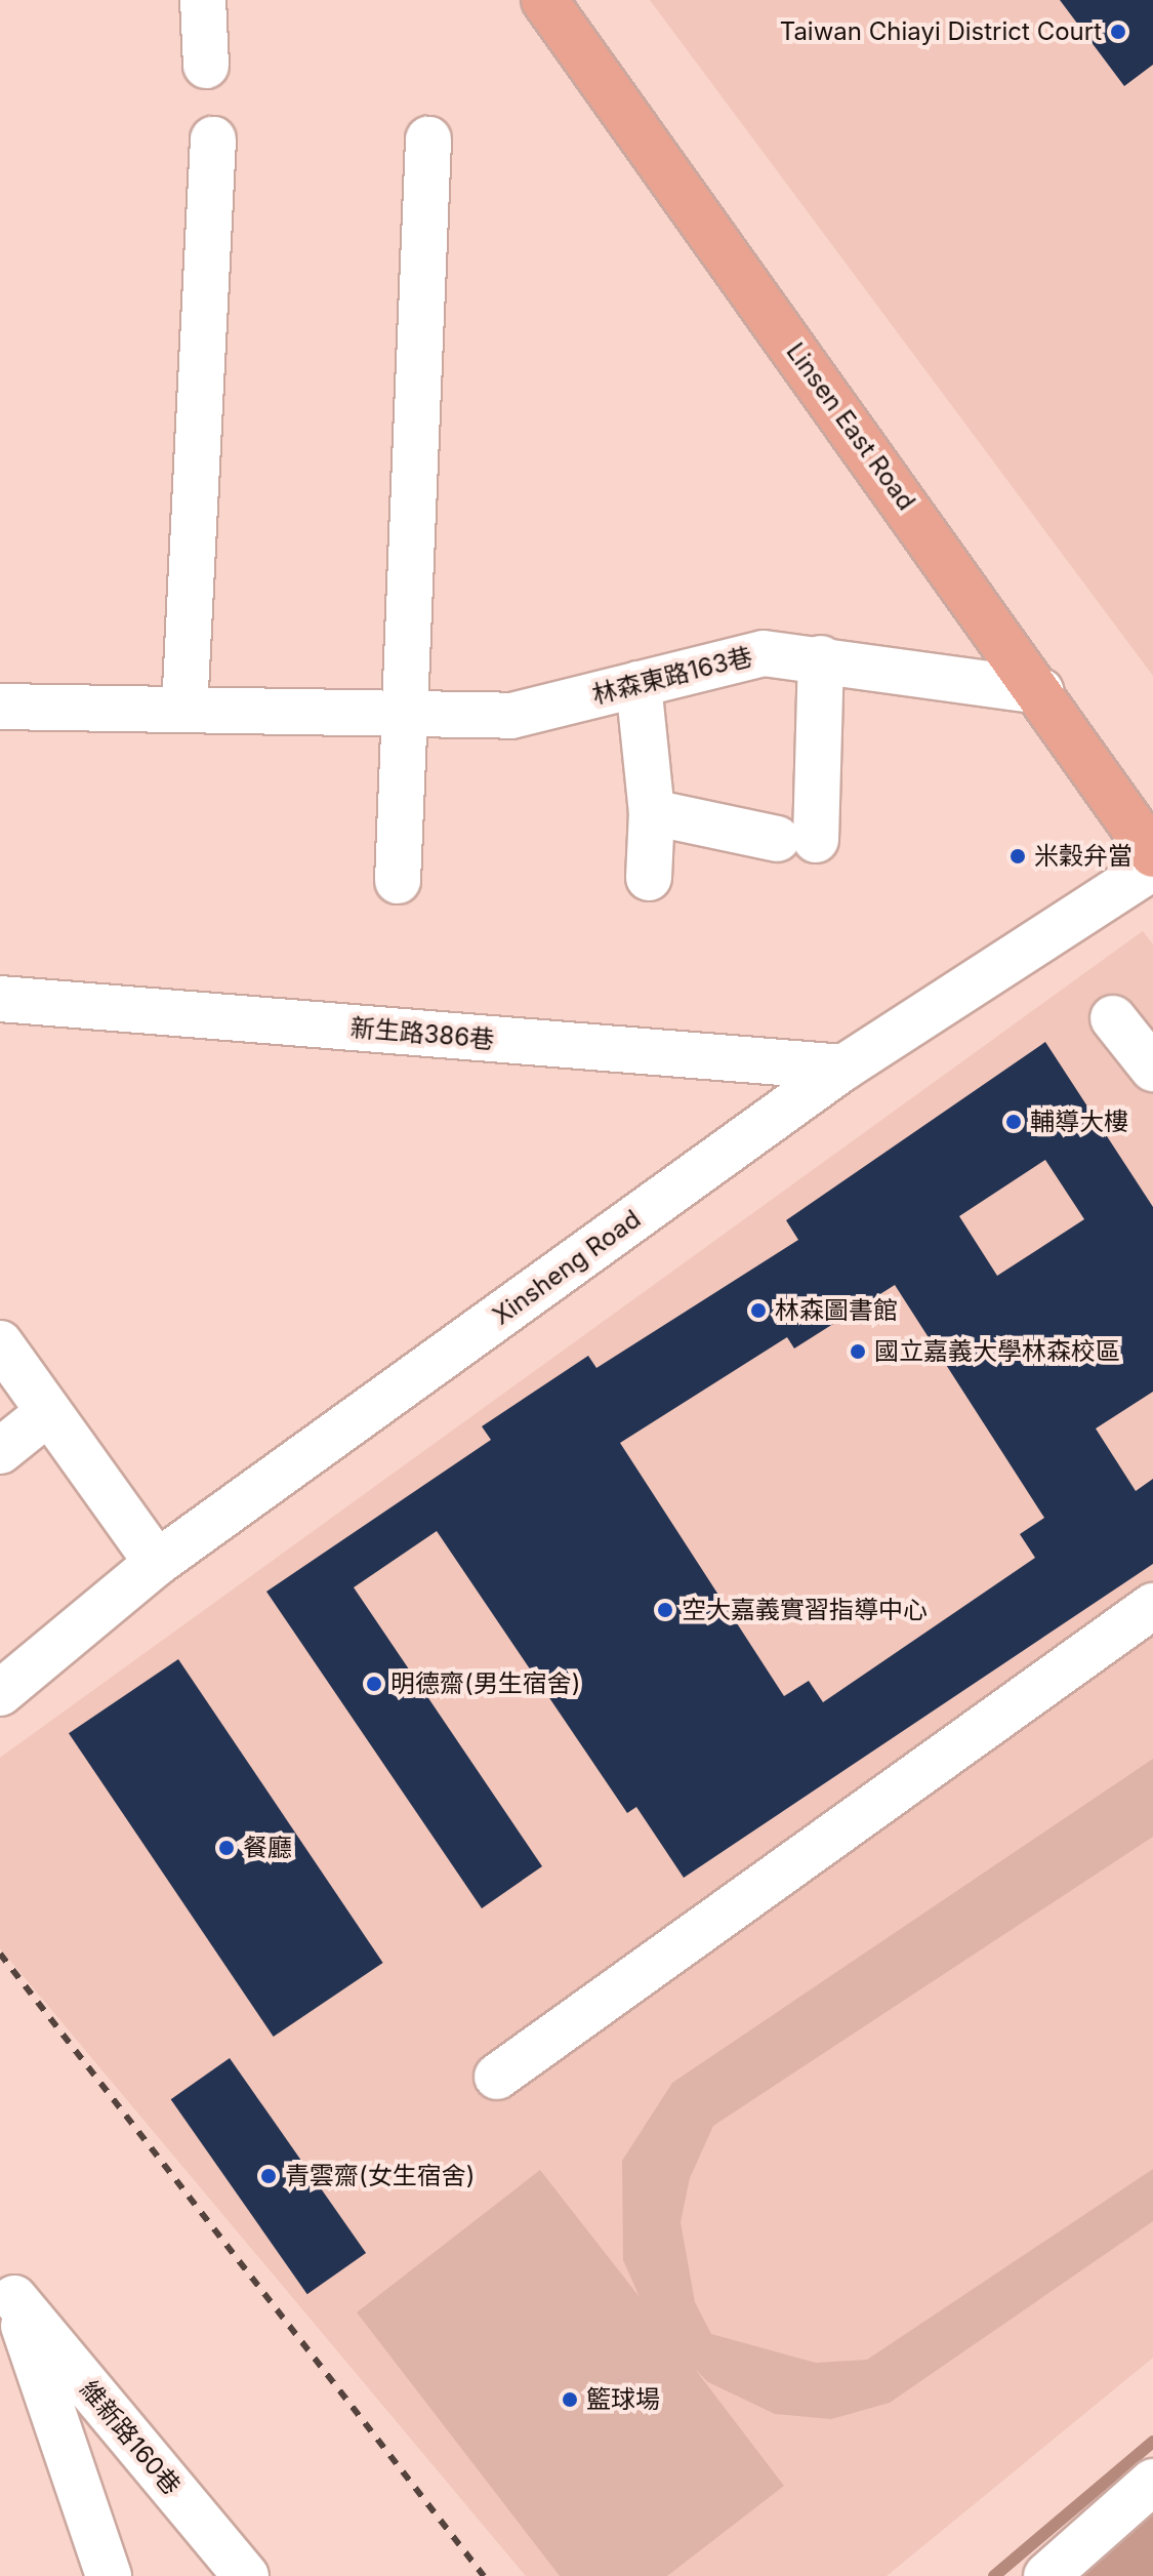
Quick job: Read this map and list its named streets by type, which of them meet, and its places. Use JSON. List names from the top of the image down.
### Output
{
  "streets": {
    "main road": ["Linsen East Road"],
    "street": [
      "林森東路163巷",
      "新生路386巷",
      "Xinsheng Road",
      "維新路160巷"
    ]
  },
  "crossings": [
    ["Linsen East Road", "林森東路163巷"],
    ["新生路386巷", "Xinsheng Road"]
  ],
  "places": [
    "Taiwan Chiayi District Court",
    "米穀弁當",
    "輔導大樓",
    "林森圖書館",
    "國立嘉義大學林森校區",
    "空大嘉義實習指導中心",
    "明德齋(男生宿舍)",
    "餐廳",
    "青雲齋(女生宿舍)",
    "籃球場"
  ]
}
